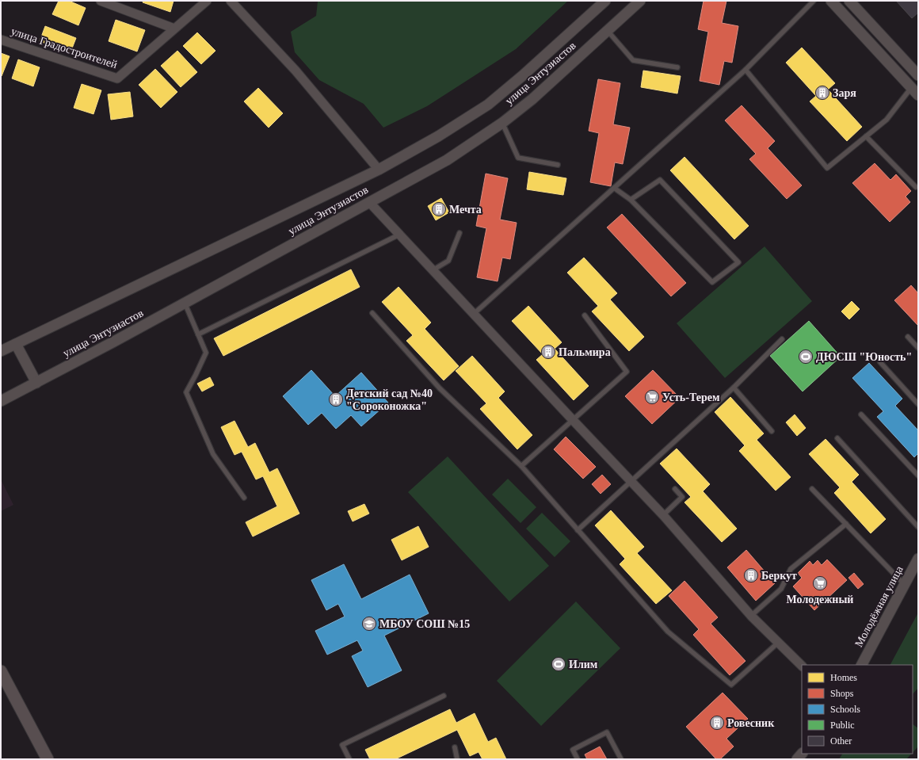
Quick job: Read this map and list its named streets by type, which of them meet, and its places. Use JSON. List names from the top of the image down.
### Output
{
  "streets": {
    "street": ["улица Градостроителей", "улица Энтузиастов", "Молодёжная улица"]
  },
  "places": {
    "building": [
      "Заря",
      "Мечта",
      "Пальмира",
      "Детский сад №40 \"Сороконожка\"",
      "Беркут",
      "Ровесник"
    ],
    "sports": ["ДЮСШ \"Юность\"", "Илим"],
    "supermarket": ["Усть-Терем", "Молодежный"],
    "school or university": ["МБОУ СОШ №15"]
  },
  "legend": [
    "Homes",
    "Shops",
    "Schools",
    "Public",
    "Other"
  ]
}
